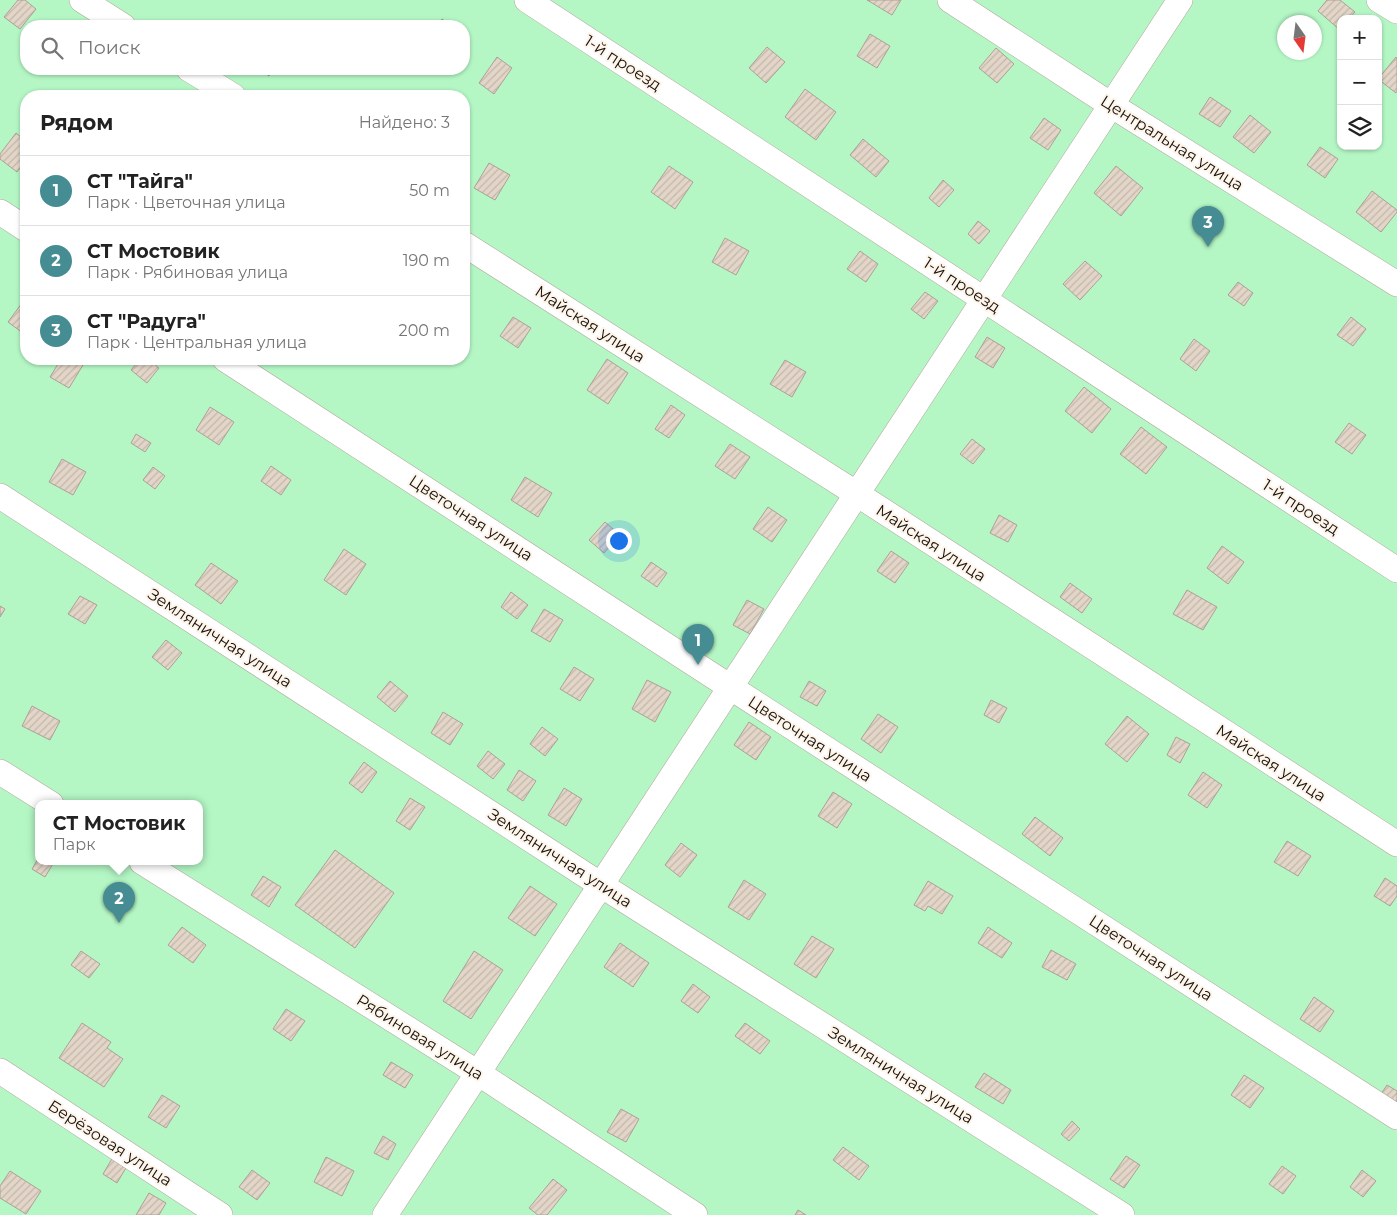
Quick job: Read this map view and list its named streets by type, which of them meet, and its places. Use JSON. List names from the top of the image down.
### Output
{
  "streets": {
    "street": [
      "1-й проезд",
      "Центральная улица",
      "Майская улица",
      "Цветочная улица",
      "Земляничная улица",
      "Рябиновая улица",
      "Берёзовая улица"
    ]
  },
  "north": "bottom",
  "page": {
    "map_buttons": ["+", "−"],
    "search": "Поиск",
    "heading": ["Рядом", "Найдено: 3"],
    "list": [
      {
        "mark": "1",
        "name": "СТ \"Тайга\"",
        "note": "Парк · Цветочная улица",
        "value": "50 m"
      },
      {
        "mark": "2",
        "name": "СТ Мостовик",
        "note": "Парк · Рябиновая улица",
        "value": "190 m"
      },
      {
        "mark": "3",
        "name": "СТ \"Радуга\"",
        "note": "Парк · Центральная улица",
        "value": "200 m"
      }
    ],
    "pins": ["3", "1", "2"],
    "popup": ["СТ Мостовик", "Парк"]
  }
}
